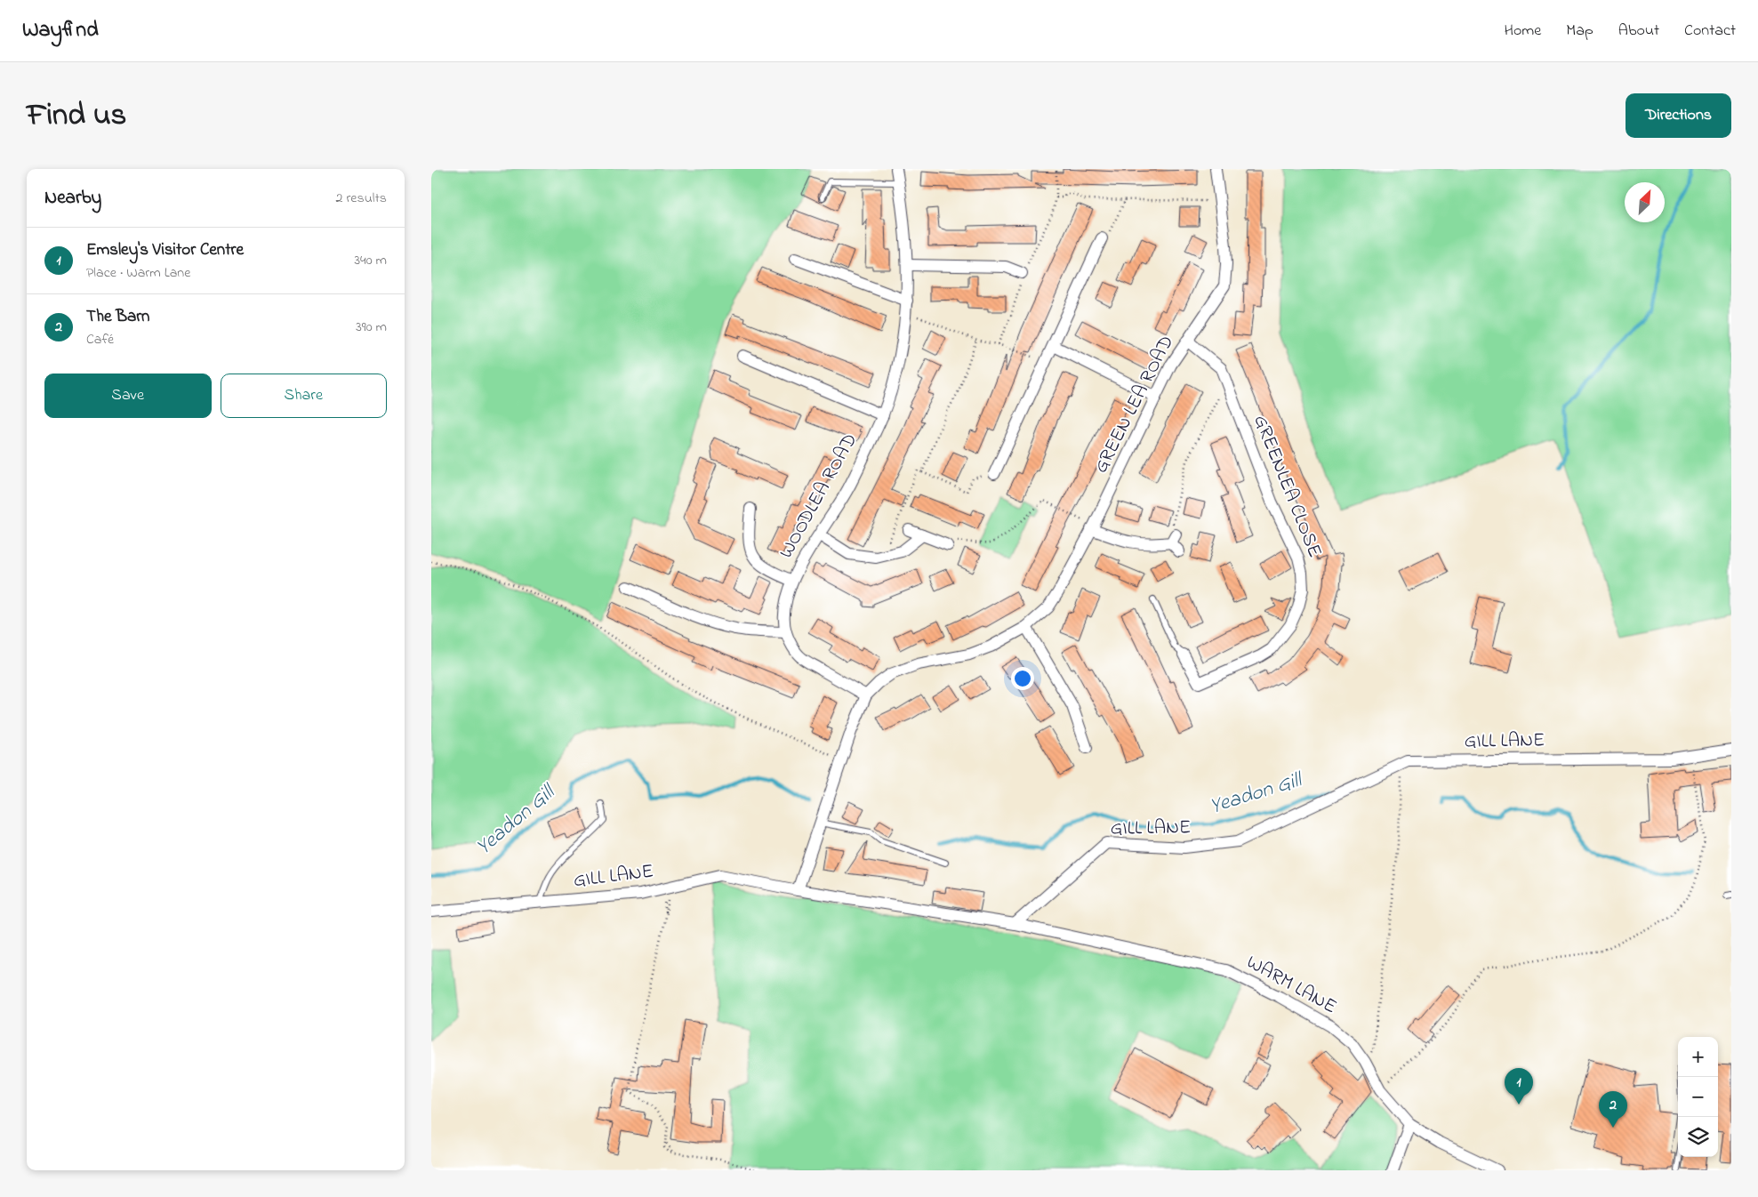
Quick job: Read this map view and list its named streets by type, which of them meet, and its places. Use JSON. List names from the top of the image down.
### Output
{
  "streets": {
    "street": [
      "GREEN LEA ROAD",
      "GREENLEA CLOSE",
      "WOODLEA ROAD",
      "GILL LANE",
      "WARM LANE"
    ]
  },
  "crossings": [
    ["GREEN LEA ROAD", "GREENLEA CLOSE"],
    ["GREEN LEA ROAD", "WOODLEA ROAD"],
    ["GILL LANE", "WARM LANE"]
  ],
  "water": ["Yeadon Gill"],
  "north": "top right",
  "page": {
    "header": "Wayfind",
    "nav": [
      "Home",
      "Map",
      "About",
      "Contact"
    ],
    "title": "Find us",
    "buttons": [
      "Directions",
      ["Save", "Share"]
    ],
    "heading": ["Nearby", "2 results"],
    "list": [
      {
        "mark": "1",
        "name": "Emsley's Visitor Centre",
        "note": "Place · Warm Lane",
        "value": "340 m"
      },
      {
        "mark": "2",
        "name": "The Barn",
        "note": "Café",
        "value": "390 m"
      }
    ],
    "map_buttons": ["+", "−"],
    "pins": ["1", "2"]
  }
}
